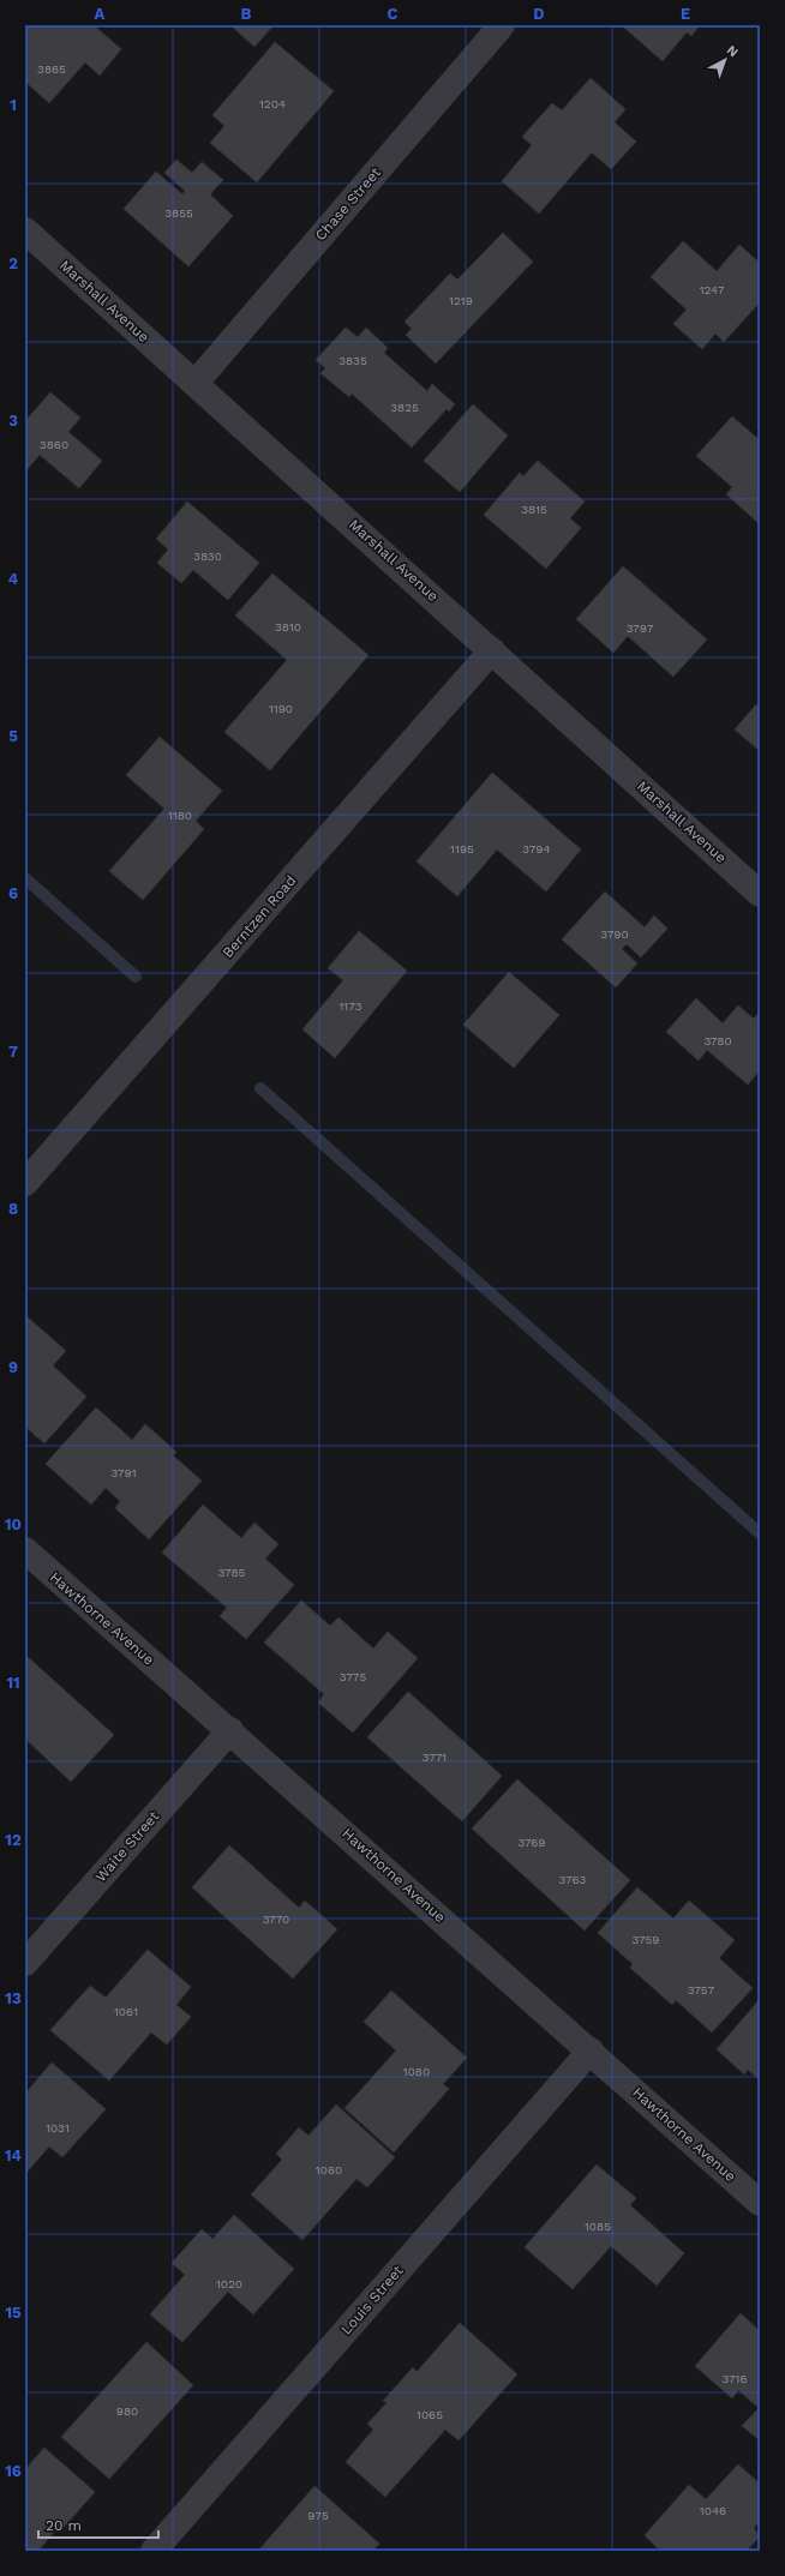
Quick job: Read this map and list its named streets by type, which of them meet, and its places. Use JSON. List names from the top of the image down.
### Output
{
  "streets": {
    "street": [
      "Chase Street",
      "Marshall Avenue",
      "Berntzen Road",
      "Hawthorne Avenue",
      "Waite Street",
      "Louis Street"
    ]
  },
  "crossings": [
    ["Chase Street", "Marshall Avenue"],
    ["Marshall Avenue", "Berntzen Road"],
    ["Hawthorne Avenue", "Waite Street"],
    ["Hawthorne Avenue", "Louis Street"]
  ],
  "house_numbers": [
    "3865",
    "1204",
    "3855",
    "1247",
    "1219",
    "3835",
    "3825",
    "3860",
    "3815",
    "3830",
    "3810",
    "3797",
    "1190",
    "1180",
    "1195",
    "3794",
    "3790",
    "1173",
    "3780",
    "3791",
    "3785",
    "3775",
    "3771",
    "3769",
    "3763",
    "3770",
    "3759",
    "3757",
    "1061",
    "1080",
    "1031",
    "1060",
    "1085",
    "1020",
    "3716",
    "980",
    "1065",
    "1046",
    "975"
  ],
  "scale_bar": "20 m",
  "north": "top right",
  "grid": {
    "columns": [
      "A",
      "B",
      "C",
      "D",
      "E"
    ],
    "rows": [
      "1",
      "2",
      "3",
      "4",
      "5",
      "6",
      "7",
      "8",
      "9",
      "10",
      "11",
      "12",
      "13",
      "14",
      "15",
      "16"
    ]
  }
}
